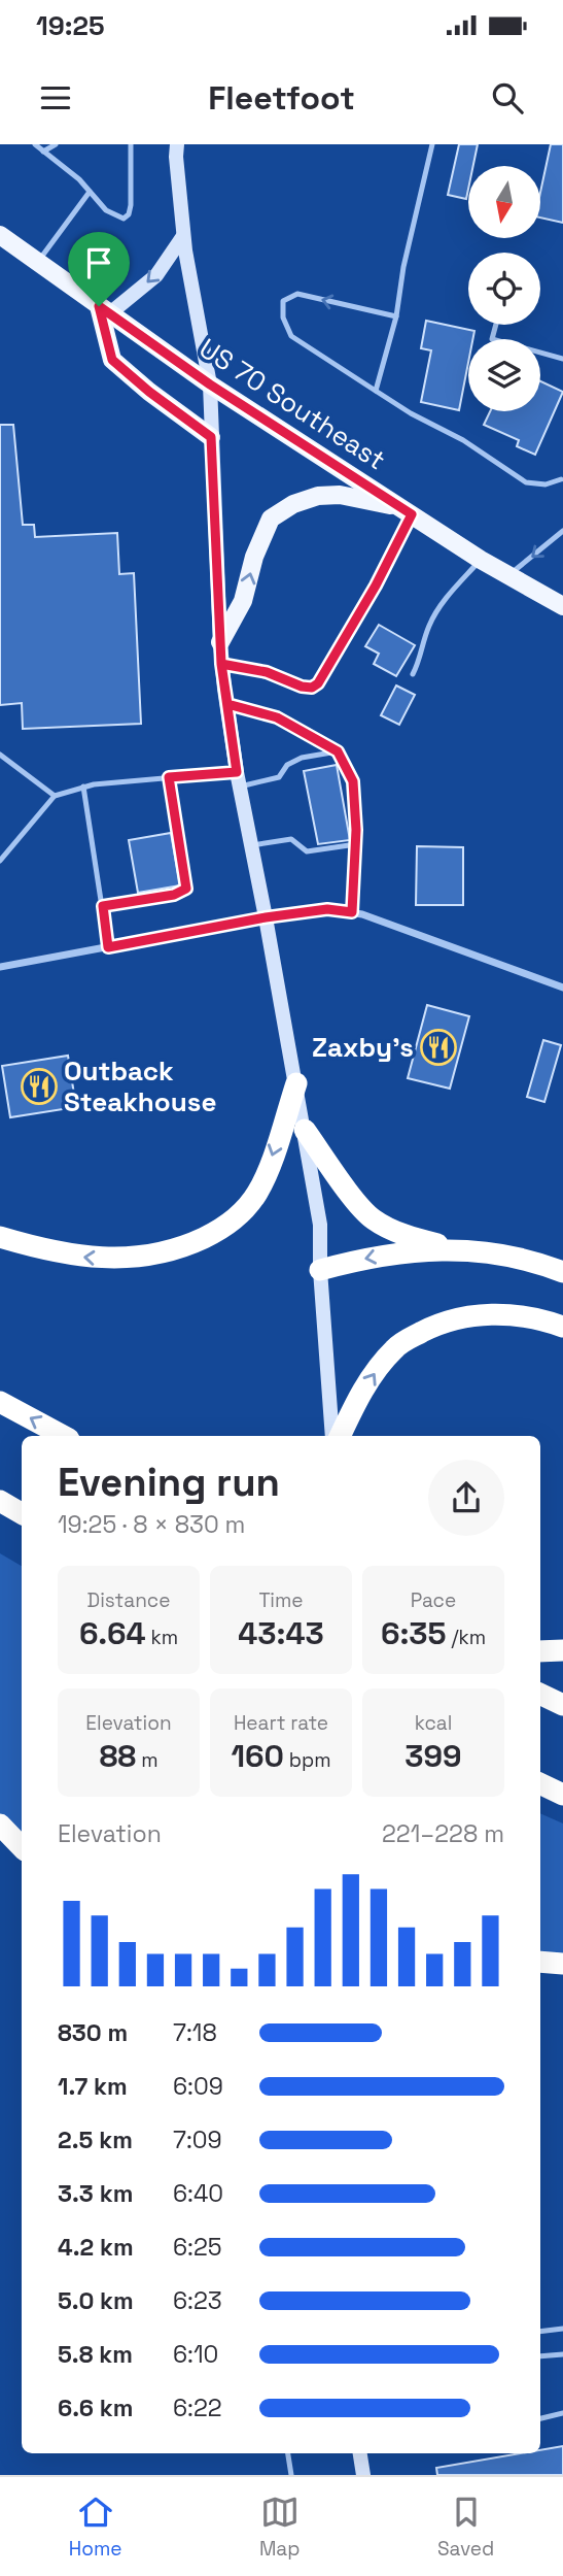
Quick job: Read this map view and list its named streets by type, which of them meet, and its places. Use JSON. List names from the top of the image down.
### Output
{
  "streets": {
    "main road": ["US 70 Southeast"]
  },
  "places": {
    "restaurant": ["Zaxby's", "Outback Steakhouse"]
  },
  "north": "bottom",
  "page": {
    "status": "19:25",
    "header": "Fleetfoot",
    "heading": ["Evening run", "19:25 · 8 × 830 m"],
    "stats": [
      ["Distance", "6.64 km"],
      ["Time", "43:43"],
      ["Pace", "6:35 /km"],
      ["Elevation", "88 m"],
      ["Heart rate", "160 bpm"],
      ["kcal", "399"]
    ],
    "chart": ["Elevation", "221–228 m"],
    "list": [
      {
        "name": "830 m",
        "note": "7:18"
      },
      {
        "name": "1.7 km",
        "note": "6:09"
      },
      {
        "name": "2.5 km",
        "note": "7:09"
      },
      {
        "name": "3.3 km",
        "note": "6:40"
      },
      {
        "name": "4.2 km",
        "note": "6:25"
      },
      {
        "name": "5.0 km",
        "note": "6:23"
      },
      {
        "name": "5.8 km",
        "note": "6:10"
      },
      {
        "name": "6.6 km",
        "note": "6:22"
      }
    ],
    "tabs": ["Home", "Map", "Saved"]
  }
}
